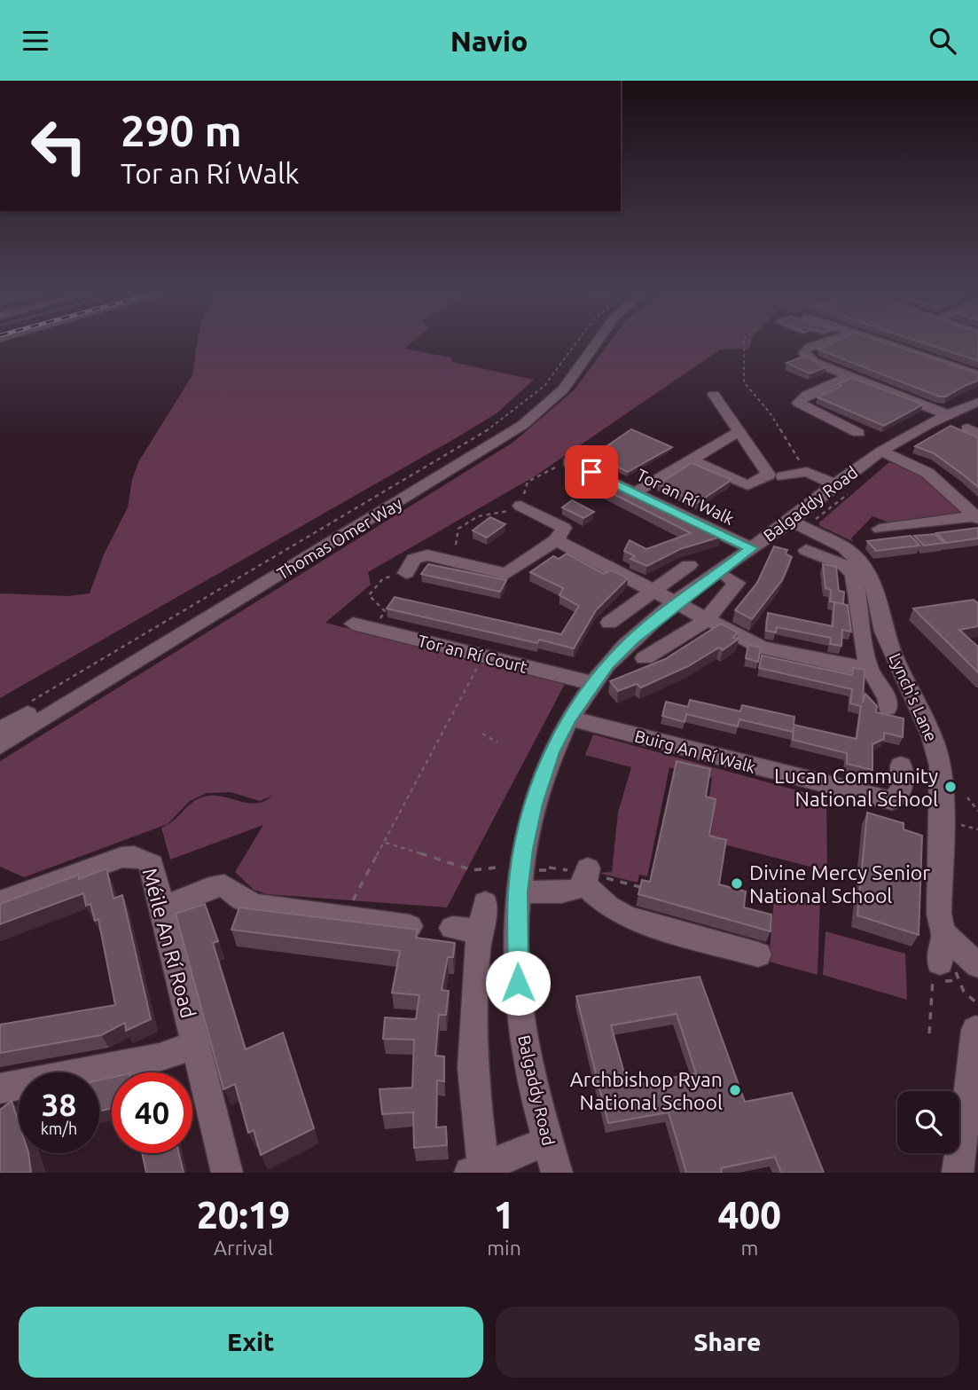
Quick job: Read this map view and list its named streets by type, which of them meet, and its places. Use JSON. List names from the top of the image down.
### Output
{
  "streets": {
    "street": [
      "Tor an Rí Walk",
      "Balgaddy Road",
      "Thomas Omer Way",
      "Tor an Rí Court",
      "Lynch's Lane",
      "Buirg An Rí Walk",
      "Méile An Rí Road"
    ]
  },
  "crossings": [
    ["Tor an Rí Walk", "Balgaddy Road"],
    ["Balgaddy Road", "Tor an Rí Court"],
    ["Balgaddy Road", "Buirg An Rí Walk"]
  ],
  "places": ["Lucan Community National School", "Divine Mercy Senior National School", "Archbishop Ryan National School"],
  "page": {
    "header": "Navio",
    "turn": ["290 m", "Tor an Rí Walk"],
    "speed": "38 km/h",
    "limit": "40",
    "eta": [
      "20:19",
      "Arrival",
      "1",
      "min",
      "400",
      "m"
    ],
    "buttons": ["Exit", "Share"]
  }
}
